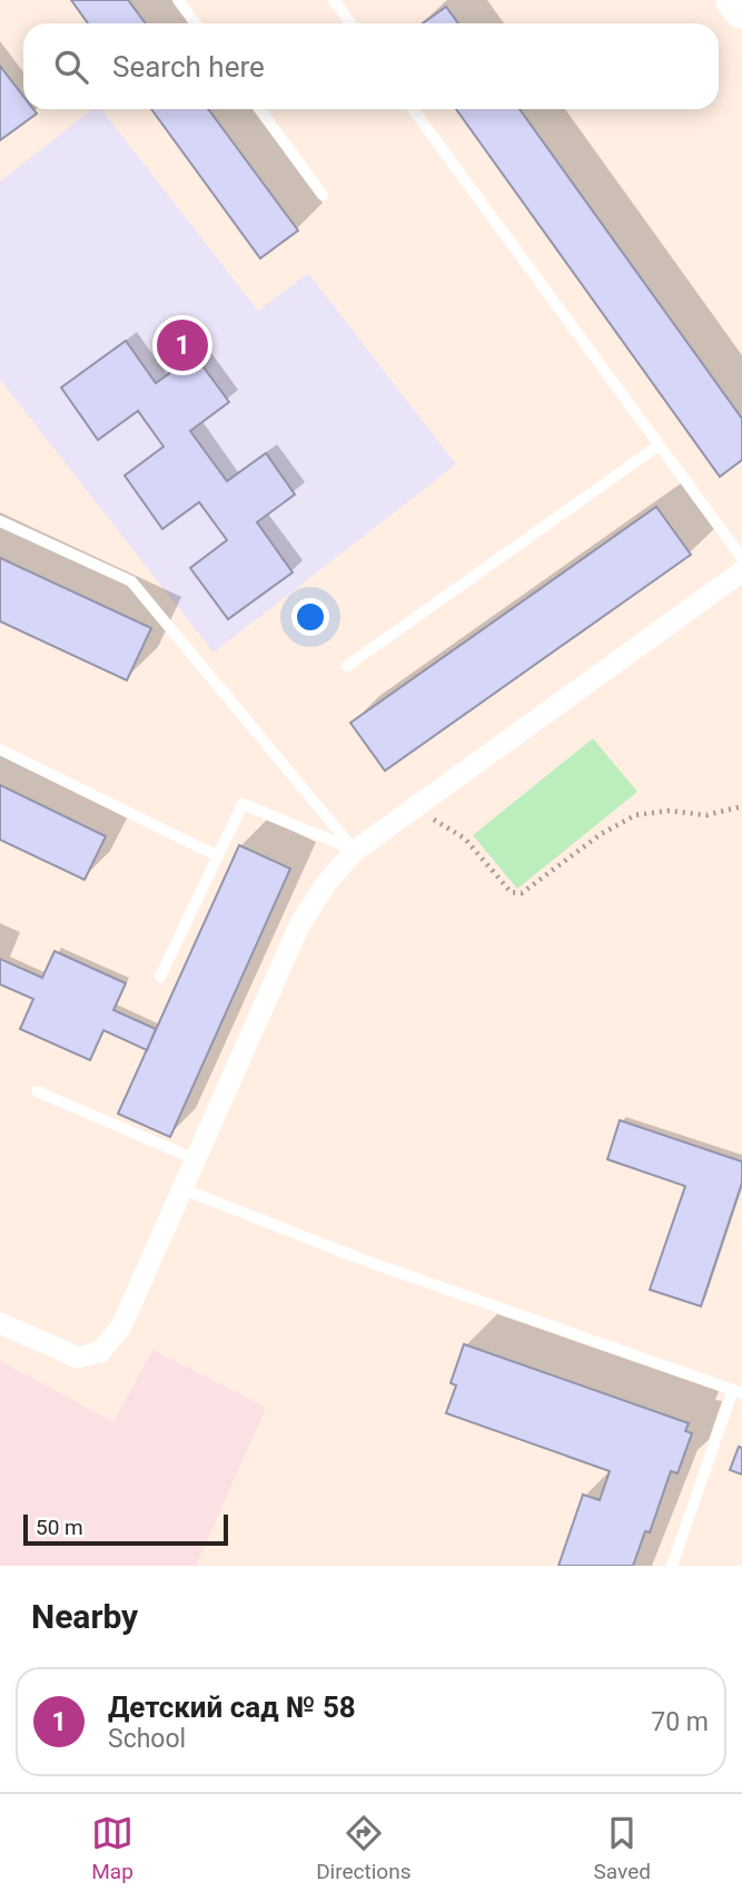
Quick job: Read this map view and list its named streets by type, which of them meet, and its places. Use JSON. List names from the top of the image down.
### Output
{
  "scale_bar": "50 m",
  "page": {
    "search": "Search here",
    "pins": "1",
    "scale": "50 m",
    "heading": "Nearby",
    "list": [
      {
        "mark": "1",
        "name": "Детский сад № 58",
        "note": "School",
        "value": "70 m"
      }
    ],
    "nav": ["Map", "Directions", "Saved"]
  }
}
